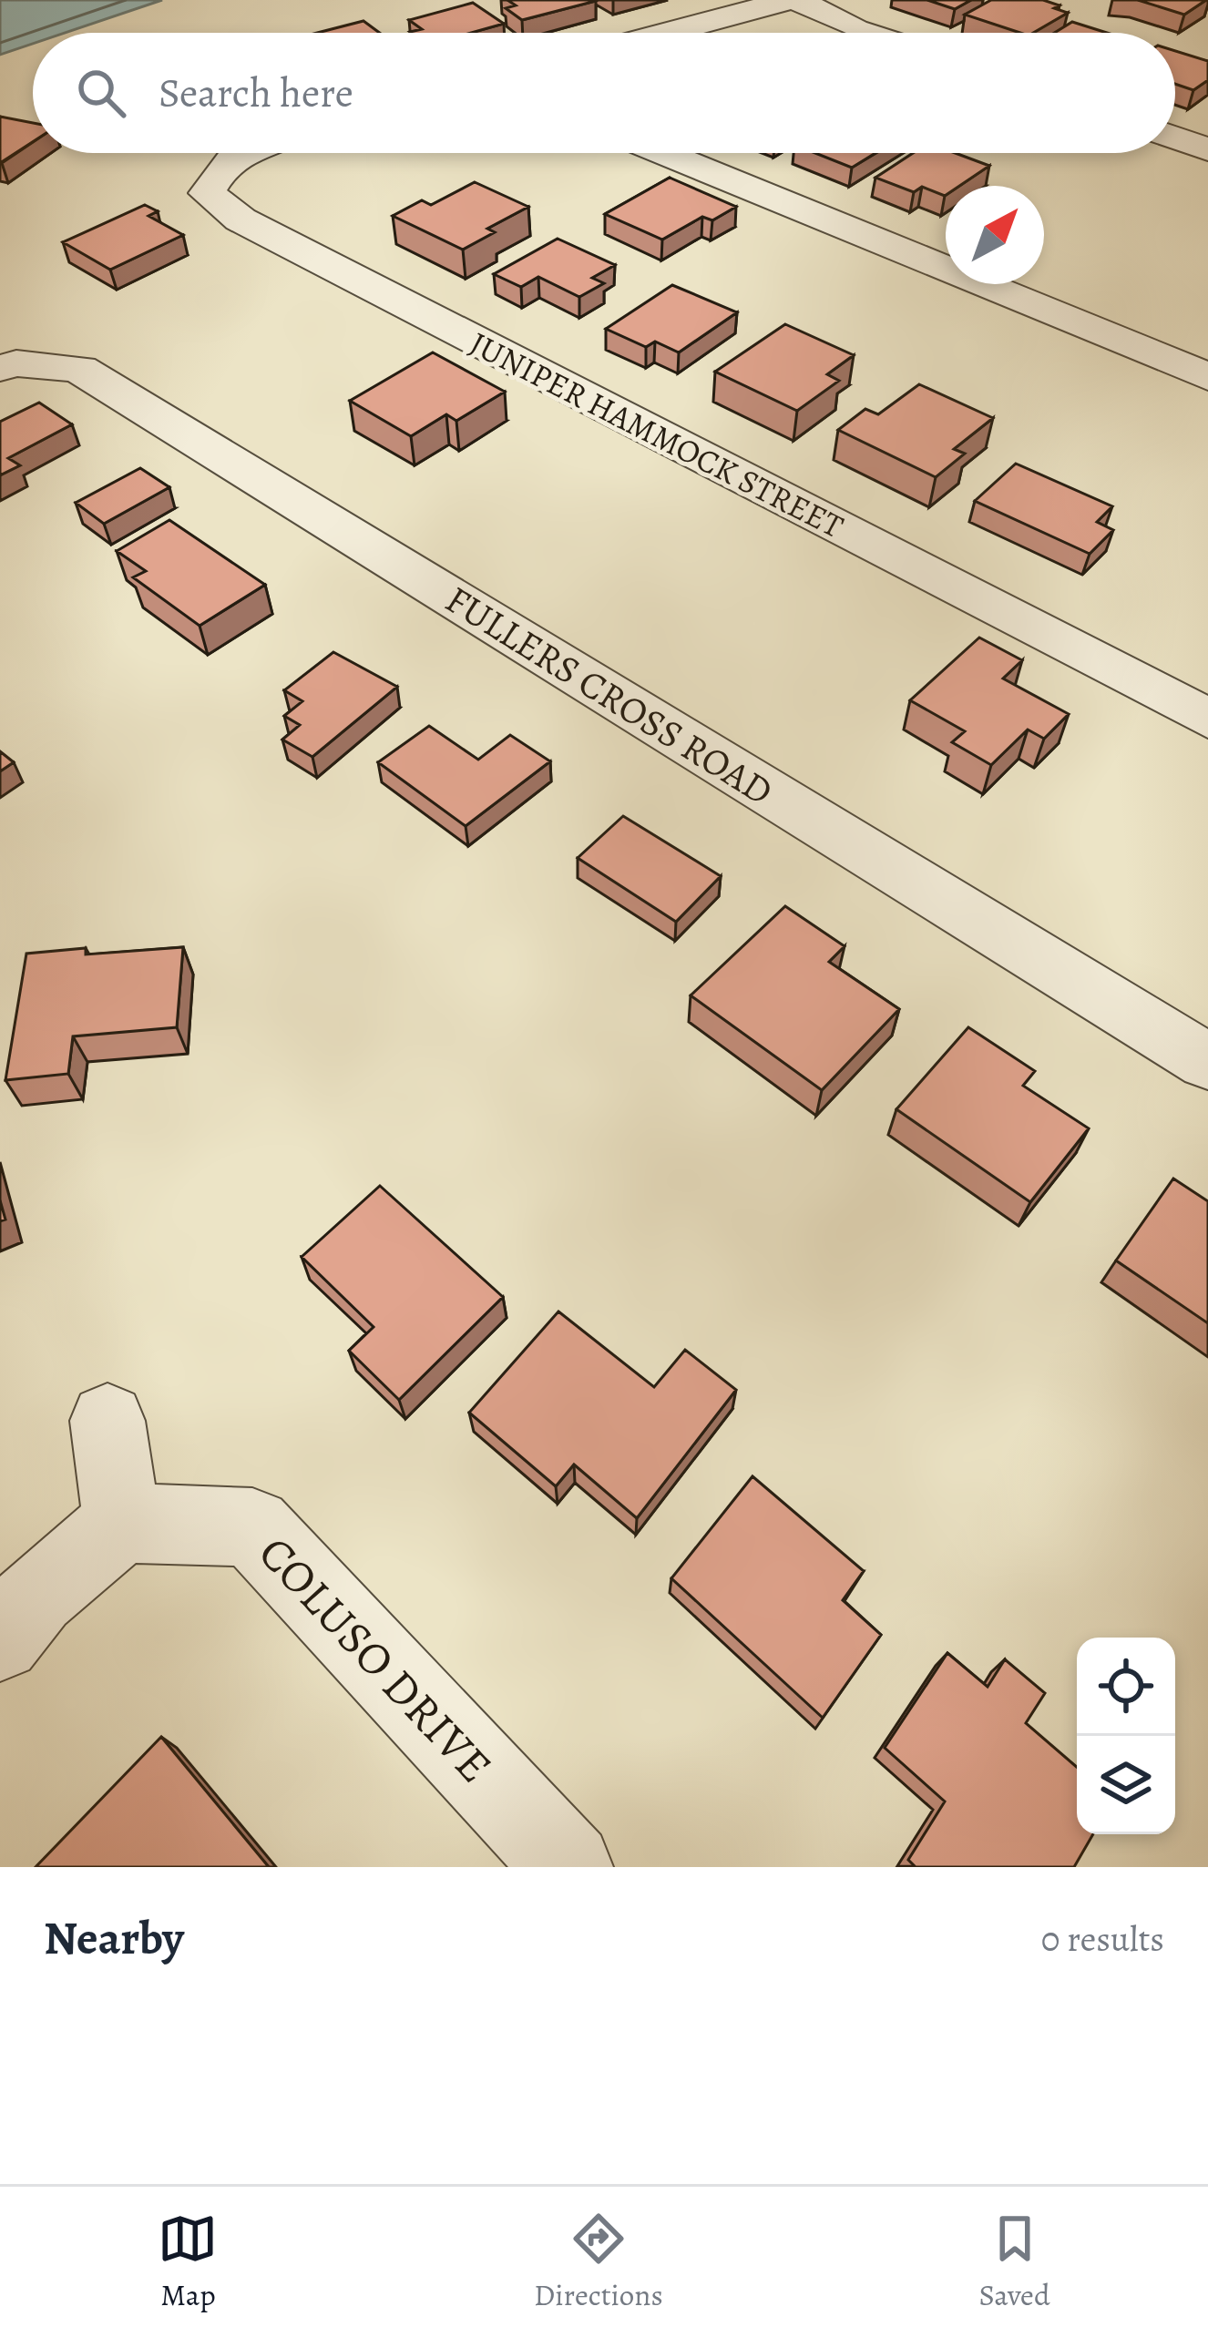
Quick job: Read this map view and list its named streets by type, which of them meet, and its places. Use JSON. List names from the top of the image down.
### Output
{
  "streets": {
    "street": ["JUNIPER HAMMOCK STREET", "FULLERS CROSS ROAD", "COLUSO DRIVE"]
  },
  "north": "top right",
  "page": {
    "search": "Search here",
    "heading": ["Nearby", "0 results"],
    "nav": ["Map", "Directions", "Saved"]
  }
}
